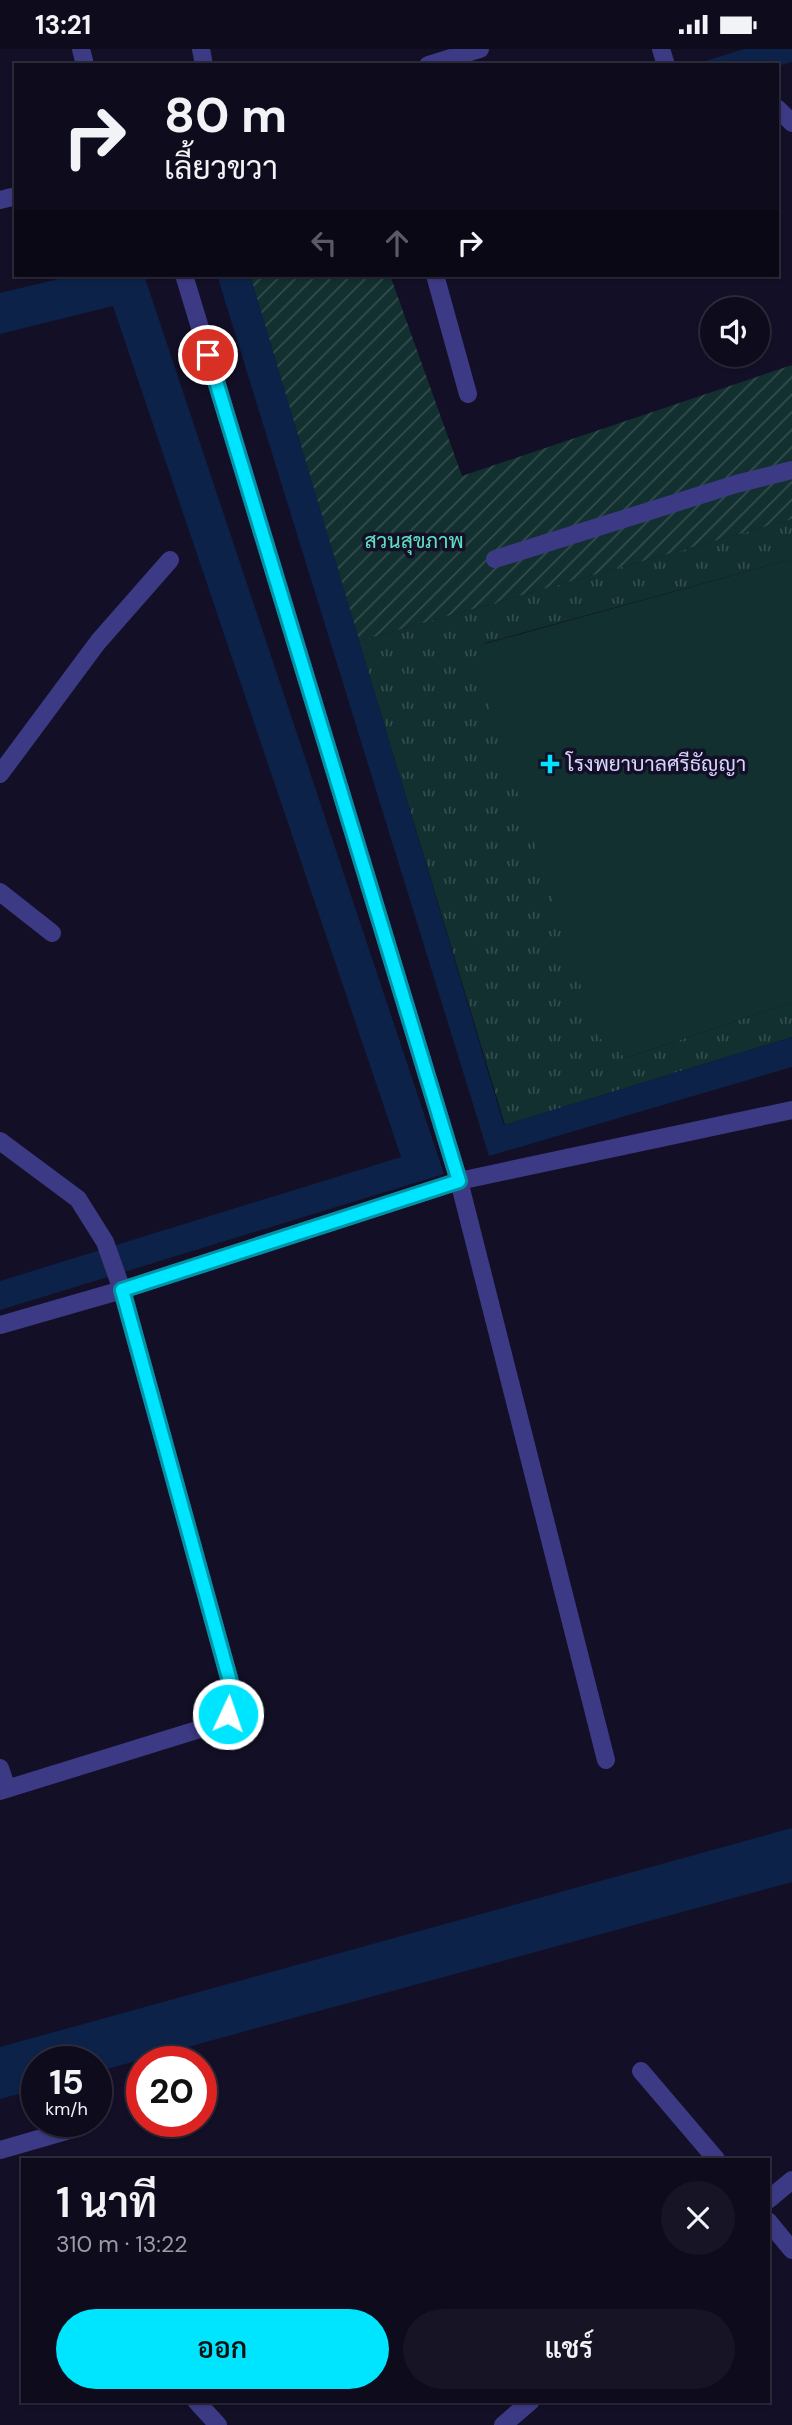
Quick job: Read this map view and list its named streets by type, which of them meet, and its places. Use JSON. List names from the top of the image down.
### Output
{
  "parks": ["สวนสุขภาพ"],
  "places": {
    "health": ["โรงพยาบาลศรีธัญญา"]
  },
  "page": {
    "status": "13:21",
    "turn": ["80 m", "เลี้ยวขวา"],
    "speed": "15 km/h",
    "limit": "20",
    "heading": ["1 นาที", "310 m · 13:22"],
    "buttons": ["ออก", "แชร์"]
  }
}
